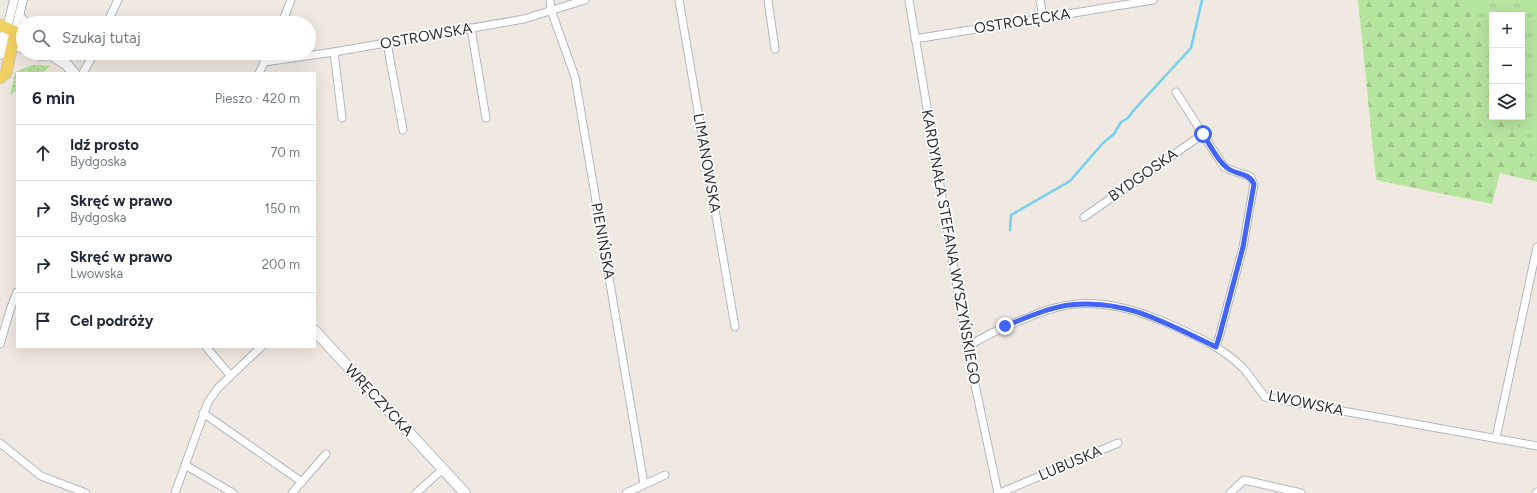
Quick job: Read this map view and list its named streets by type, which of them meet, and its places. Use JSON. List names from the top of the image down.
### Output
{
  "streets": {
    "main road": ["WRĘCZYCKA"],
    "street": [
      "OSTROŁĘCKA",
      "OSTROWSKA",
      "LIMANOWSKA",
      "BYDGOSKA",
      "PIENIŃSKA",
      "KARDYNAŁA STEFANA WYSZYŃSKIEGO",
      "LWOWSKA",
      "LUBUSKA"
    ]
  },
  "crossings": [
    ["OSTROŁĘCKA", "KARDYNAŁA STEFANA WYSZYŃSKIEGO"],
    ["OSTROWSKA", "PIENIŃSKA"],
    ["KARDYNAŁA STEFANA WYSZYŃSKIEGO", "LWOWSKA"],
    ["KARDYNAŁA STEFANA WYSZYŃSKIEGO", "LUBUSKA"]
  ],
  "page": {
    "map_buttons": ["+", "−"],
    "search": "Szukaj tutaj",
    "heading": ["6 min", "Pieszo · 420 m"],
    "list": [
      ["Idź prosto", "Bydgoska", "70 m"],
      ["Skręć w prawo", "Bydgoska", "150 m"],
      ["Skręć w prawo", "Lwowska", "200 m"],
      "Cel podróży"
    ]
  }
}
